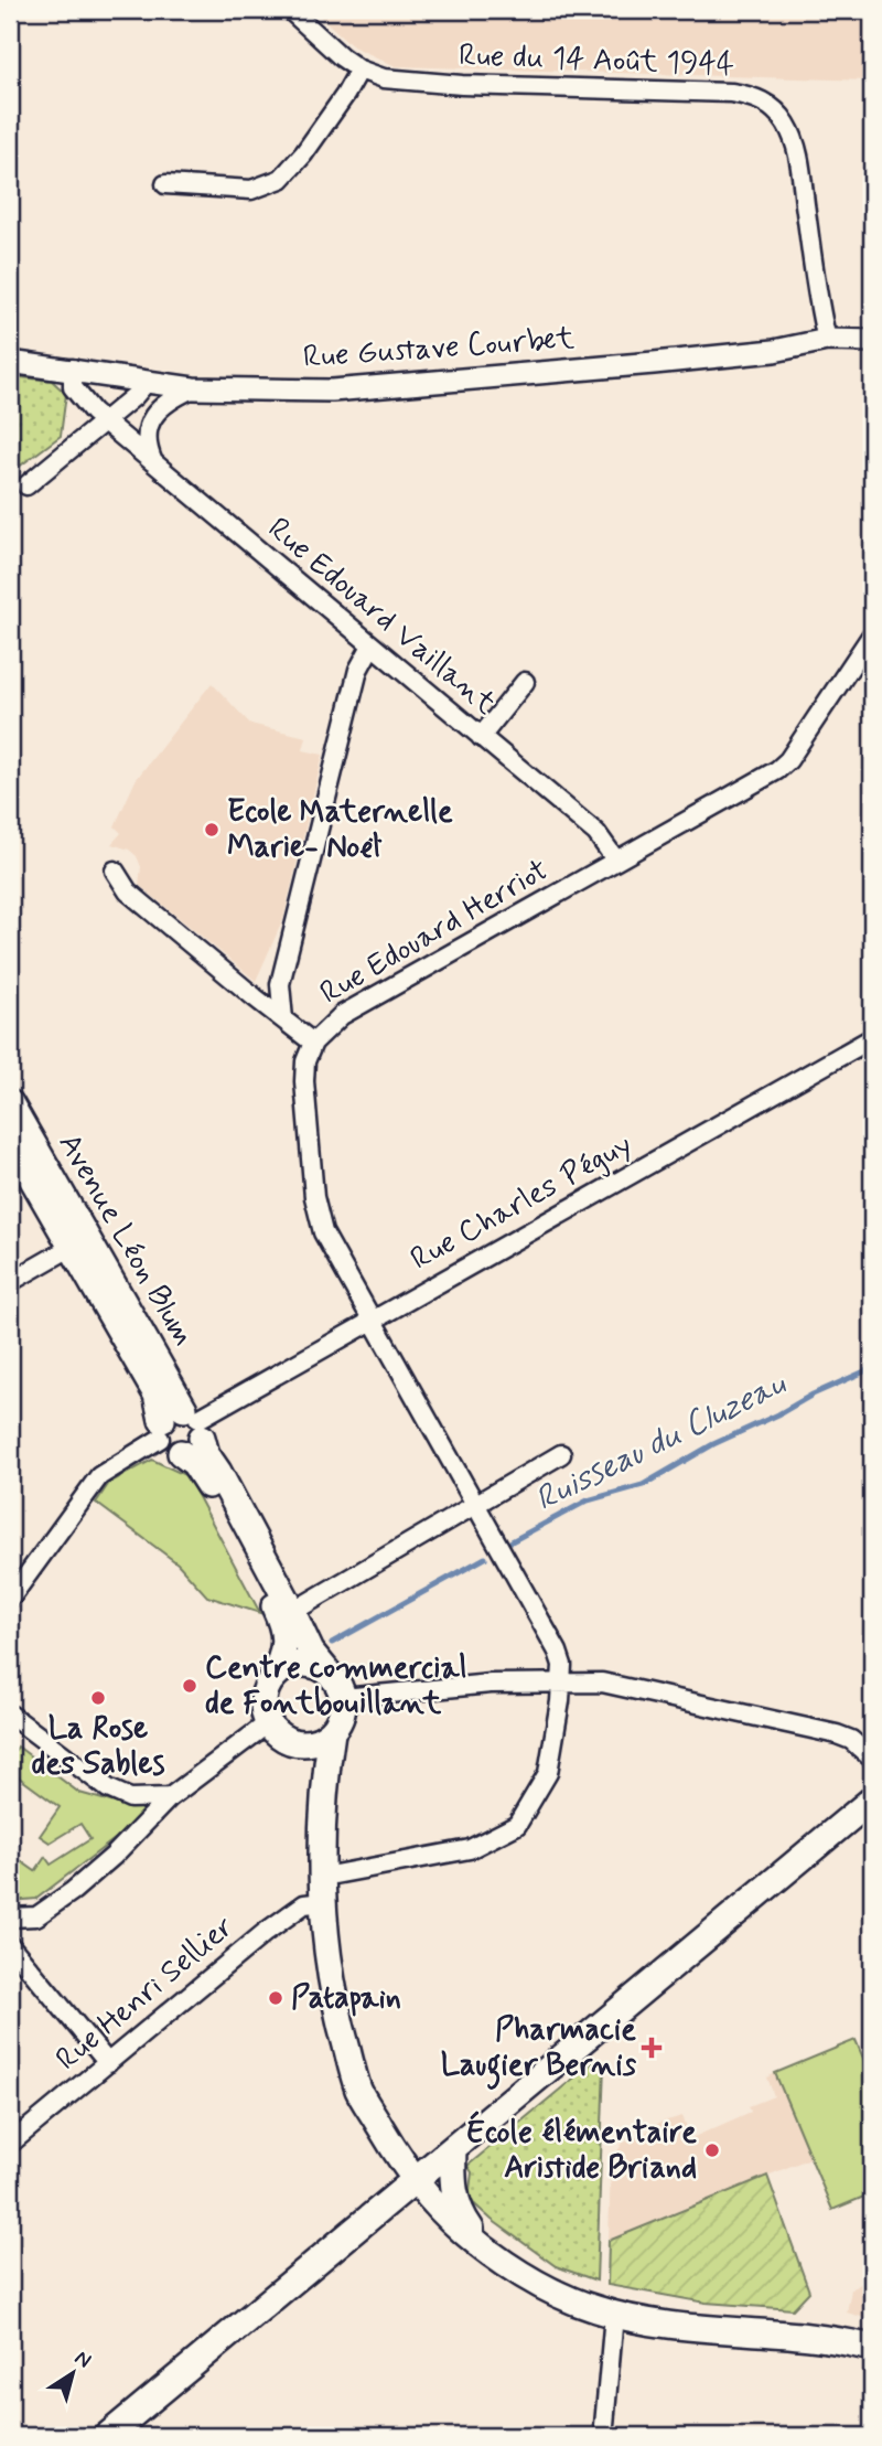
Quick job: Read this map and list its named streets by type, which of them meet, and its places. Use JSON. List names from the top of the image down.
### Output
{
  "streets": {
    "main road": ["Avenue Léon Blum"],
    "street": [
      "Rue du 14 Août 1944",
      "Rue Gustave Courbet",
      "Rue Edouard Vaillant",
      "Rue Edouard Herriot",
      "Rue Charles Péguy",
      "Rue Henri Sellier"
    ]
  },
  "crossings": [
    ["Rue du 14 Août 1944", "Rue Gustave Courbet"],
    ["Rue Gustave Courbet", "Rue Edouard Vaillant"],
    ["Rue Edouard Vaillant", "Rue Edouard Herriot"],
    ["Rue Edouard Herriot", "Rue Charles Péguy"],
    ["Rue Charles Péguy", "Avenue Léon Blum"]
  ],
  "water": ["Ruisseau du Cluzeau"],
  "places": {
    "other": [
      "Ecole Maternelle Marie- Noël",
      "Centre commercial de Fontbouillant",
      "La Rose des Sables",
      "Patapain",
      "École élémentaire Aristide Briand"
    ],
    "health": ["Pharmacie Laugier Bernis"]
  },
  "north": "top right"
}
